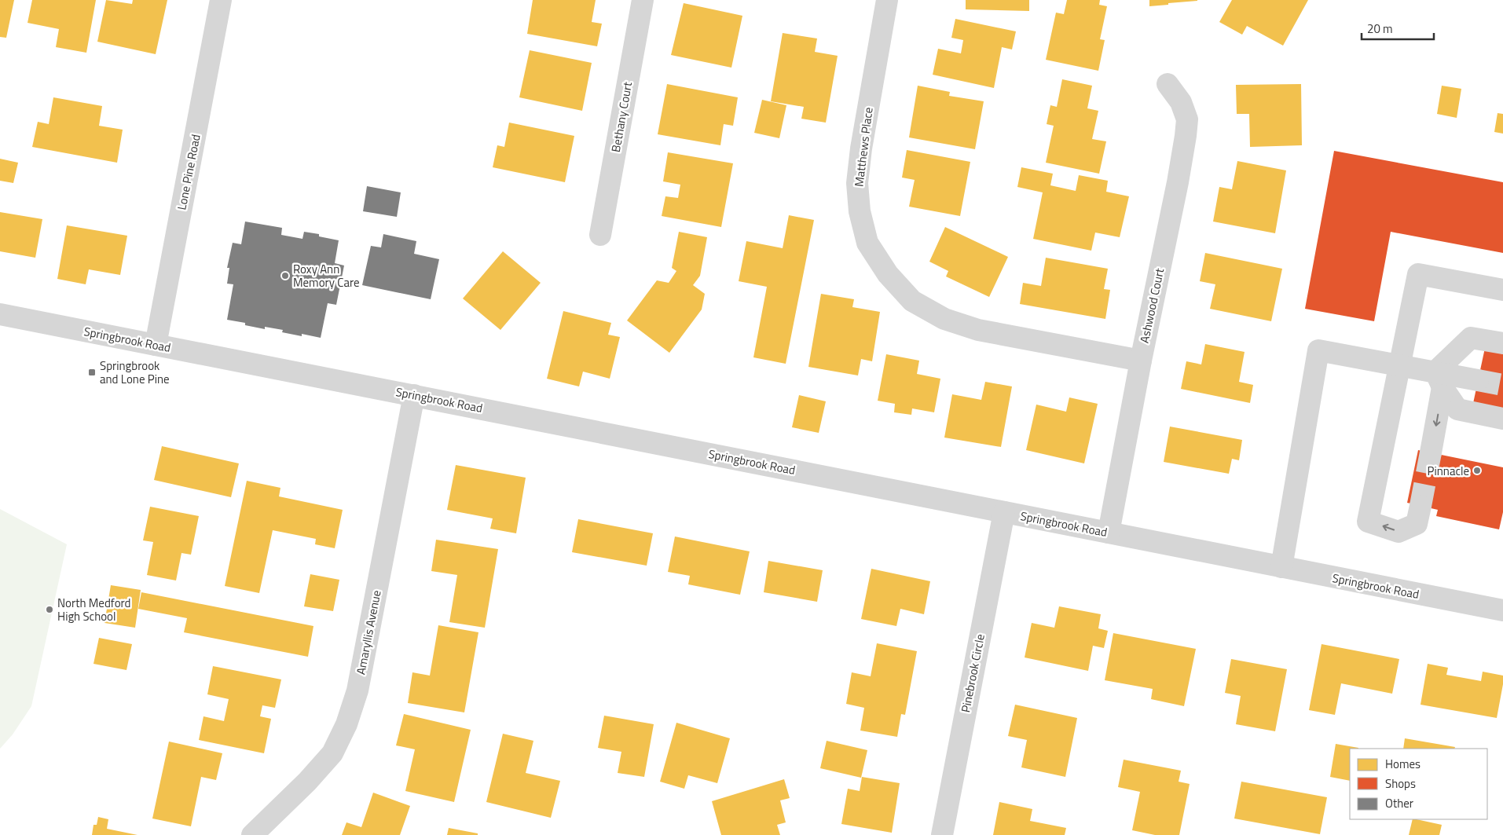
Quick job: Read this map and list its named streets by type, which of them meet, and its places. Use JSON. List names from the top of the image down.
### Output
{
  "streets": {
    "street": [
      "Bethany Court",
      "Matthews Place",
      "Lone Pine Road",
      "Ashwood Court",
      "Springbrook Road",
      "Amaryllis Avenue",
      "Pinebrook Circle"
    ]
  },
  "crossings": [
    ["Matthews Place", "Ashwood Court"],
    ["Lone Pine Road", "Springbrook Road"],
    ["Ashwood Court", "Springbrook Road"],
    ["Springbrook Road", "Amaryllis Avenue"],
    ["Springbrook Road", "Pinebrook Circle"]
  ],
  "places": {
    "other": ["Roxy Ann Memory Care", "Pinnacle", "North Medford High School"],
    "transit": ["Springbrook and Lone Pine"]
  },
  "legend": ["Homes", "Shops", "Other"],
  "scale_bar": "20 m"
}
